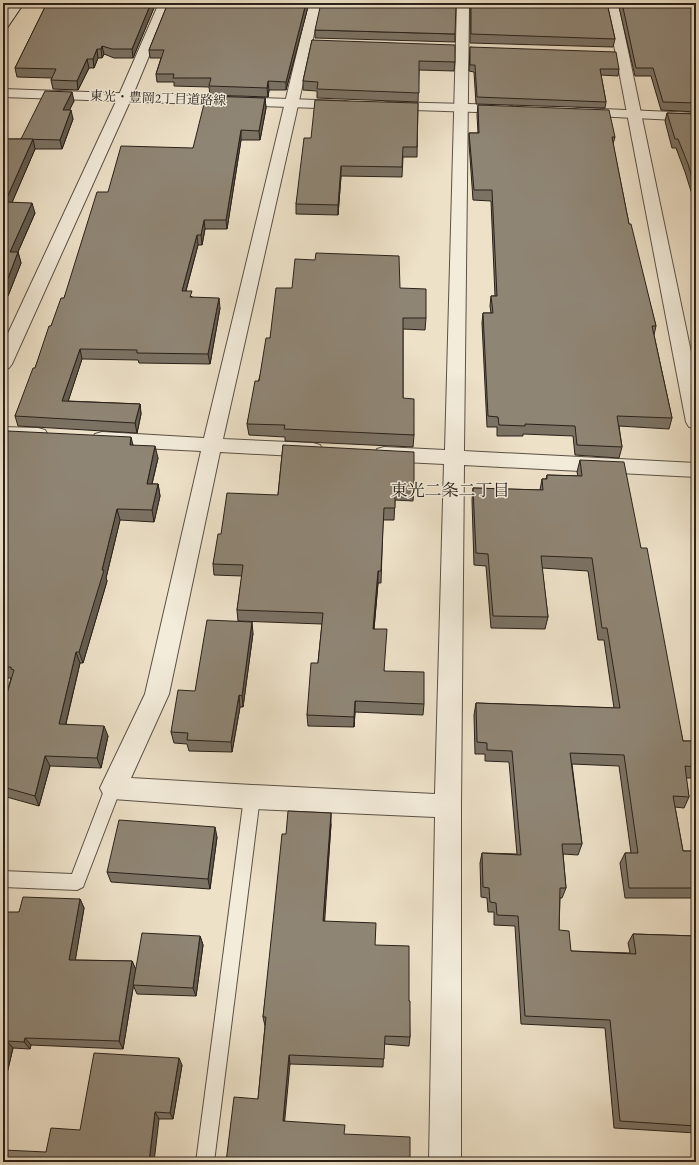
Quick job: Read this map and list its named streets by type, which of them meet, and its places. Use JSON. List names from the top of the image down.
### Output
{
  "streets": {
    "street": ["東光・豊岡2丁目道路線"]
  },
  "districts": ["東光二条二丁目"]
}
